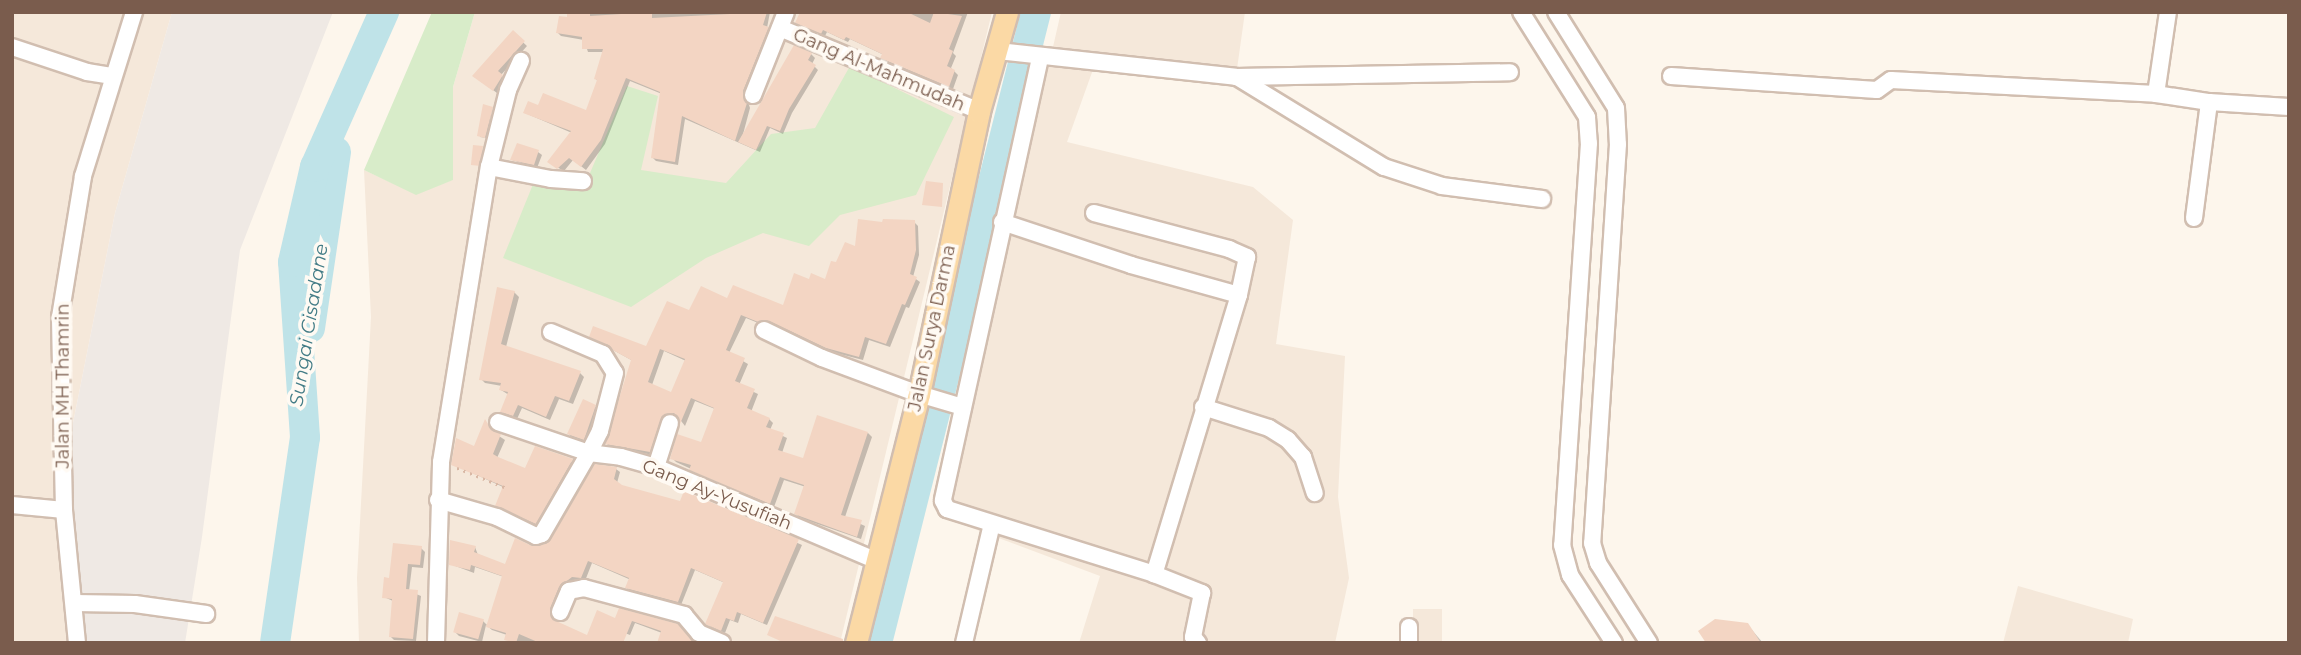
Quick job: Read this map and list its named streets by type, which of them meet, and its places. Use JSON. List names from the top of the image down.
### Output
{
  "streets": {
    "main road": ["Jalan Surya Darma"],
    "street": ["Gang Al-Mahmudah", "Jalan MH Thamrin", "Gang Ay-Yusufiah"]
  },
  "crossings": [
    ["Gang Al-Mahmudah", "Jalan Surya Darma"],
    ["Jalan Surya Darma", "Gang Ay-Yusufiah"]
  ],
  "water": ["Sungai Cisadane"]
}
